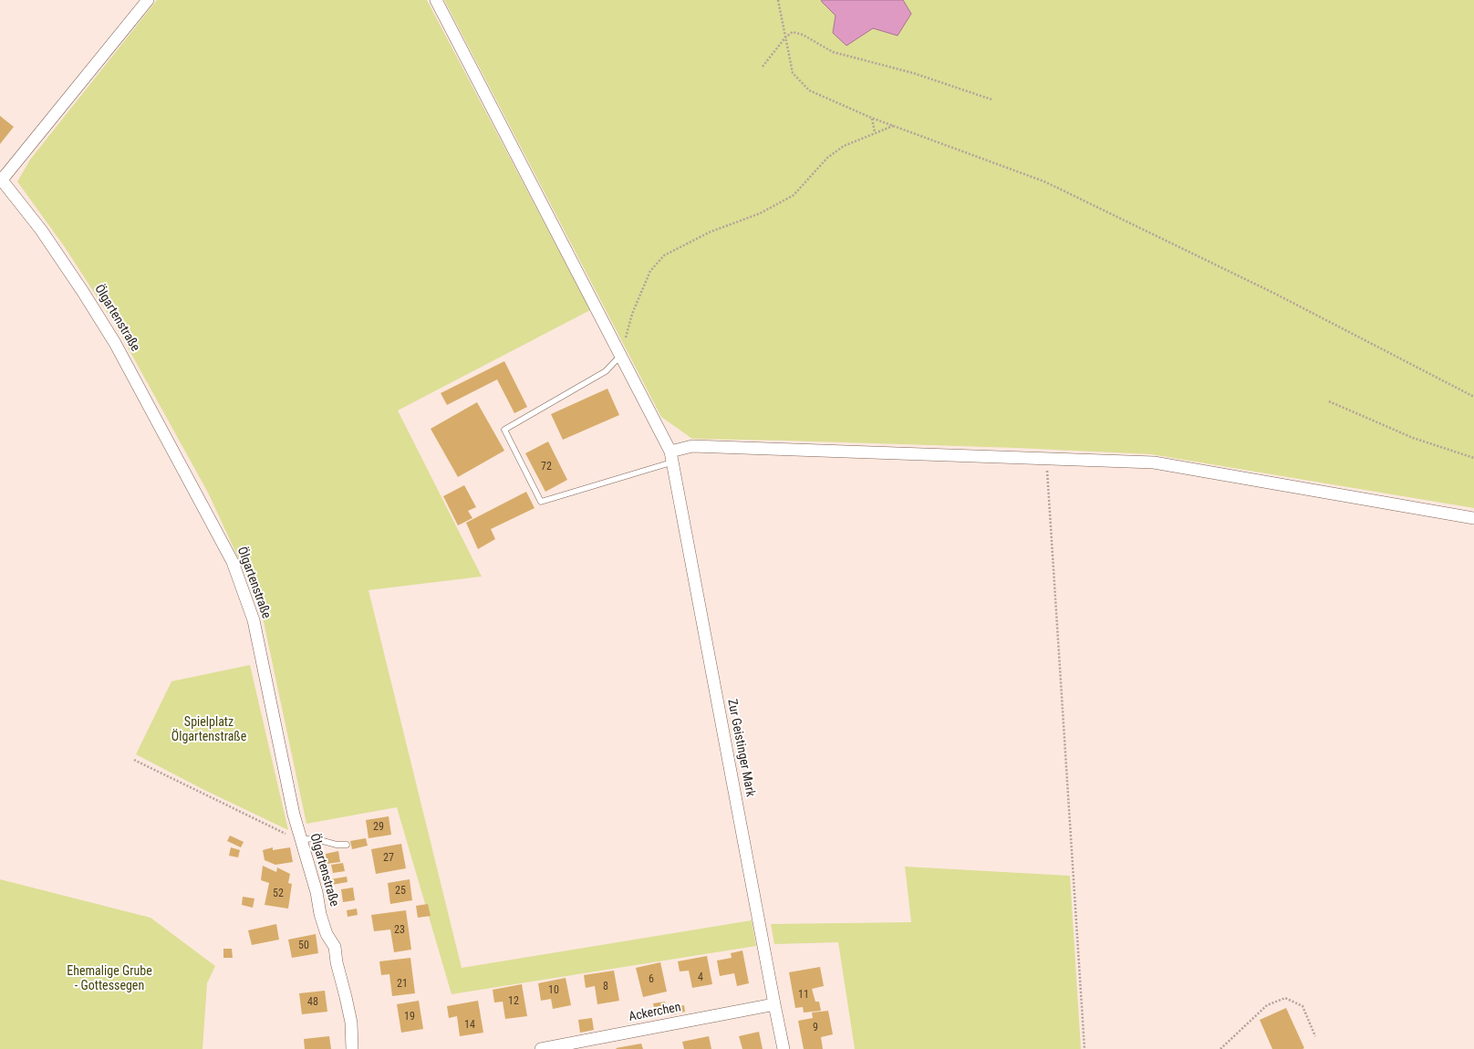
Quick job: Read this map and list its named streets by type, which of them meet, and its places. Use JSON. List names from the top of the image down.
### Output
{
  "streets": {
    "street": ["Ölgartenstraße", "Zur Geistinger Mark", "Ackerchen"]
  },
  "crossings": [
    ["Zur Geistinger Mark", "Ackerchen"]
  ],
  "parks": ["Spielplatz Ölgartenstraße", "Ehemalige Grube - Gottessegen"],
  "house_numbers": [
    "72",
    "29",
    "27",
    "25",
    "52",
    "23",
    "50",
    "4",
    "6",
    "21",
    "8",
    "10",
    "11",
    "12",
    "48",
    "19",
    "14",
    "9"
  ]
}
